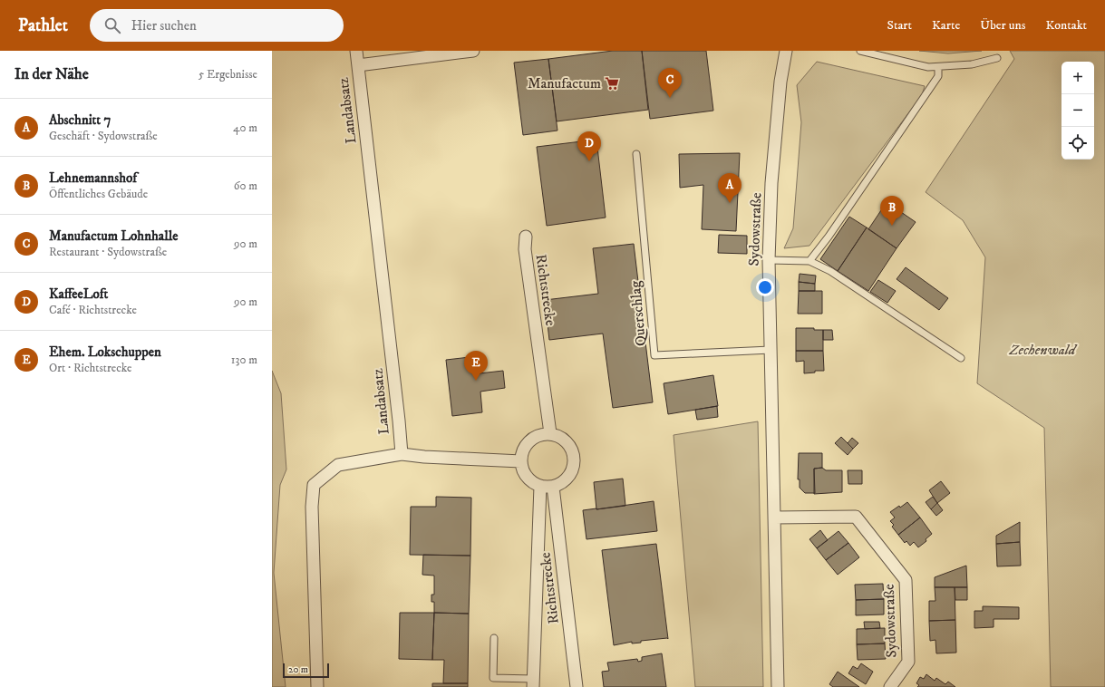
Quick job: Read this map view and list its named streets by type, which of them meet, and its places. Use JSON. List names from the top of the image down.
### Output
{
  "streets": {
    "street": ["Landabsatz", "Sydowstraße", "Richtstrecke"],
    "lane": ["Querschlag"]
  },
  "crossings": [
    ["Sydowstraße", "Querschlag"]
  ],
  "parks": ["Zechenwald"],
  "places": {
    "supermarket": ["Manufactum"]
  },
  "scale_bar": "20 m",
  "page": {
    "header": "Pathlet",
    "search": "Hier suchen",
    "nav": [
      "Start",
      "Karte",
      "Über uns",
      "Kontakt"
    ],
    "heading": ["In der Nähe", "5 Ergebnisse"],
    "map_buttons": ["+", "−"],
    "pins": [
      "C",
      "D",
      "A",
      "B",
      "E"
    ],
    "list": [
      {
        "mark": "A",
        "name": "Abschnitt 7",
        "note": "Geschäft · Sydowstraße",
        "value": "40 m"
      },
      {
        "mark": "B",
        "name": "Lehnemannshof",
        "note": "Öffentliches Gebäude",
        "value": "60 m"
      },
      {
        "mark": "C",
        "name": "Manufactum Lohnhalle",
        "note": "Restaurant · Sydowstraße",
        "value": "90 m"
      },
      {
        "mark": "D",
        "name": "KaffeeLoft",
        "note": "Café · Richtstrecke",
        "value": "90 m"
      },
      {
        "mark": "E",
        "name": "Ehem. Lokschuppen",
        "note": "Ort · Richtstrecke",
        "value": "130 m"
      }
    ],
    "scale": "20 m"
  }
}
